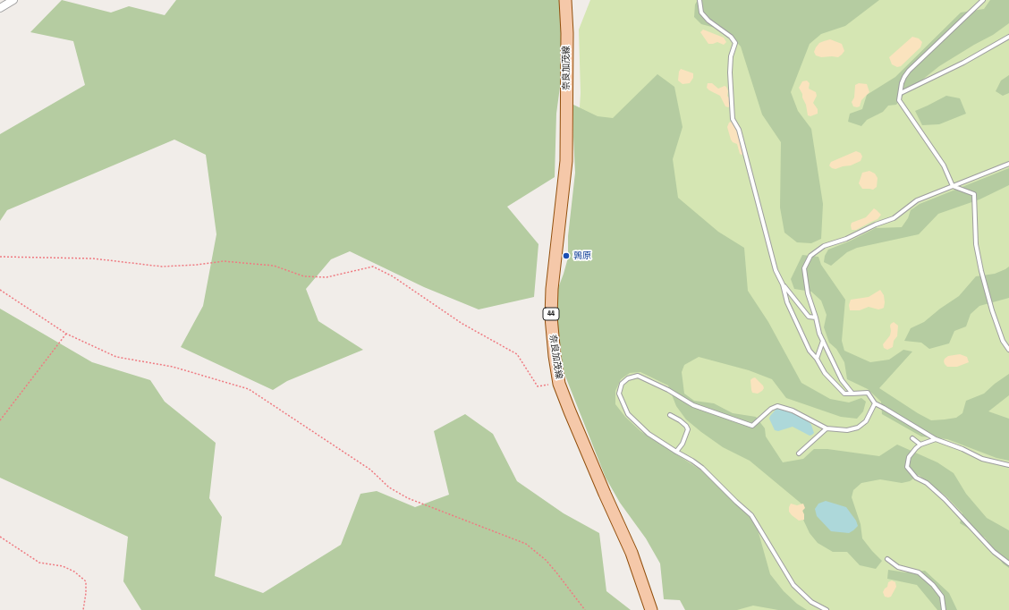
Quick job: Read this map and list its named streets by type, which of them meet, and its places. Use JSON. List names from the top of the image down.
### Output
{
  "streets": {
    "main road": ["奈良加茂線", "44"]
  },
  "places": ["鶉原"]
}
